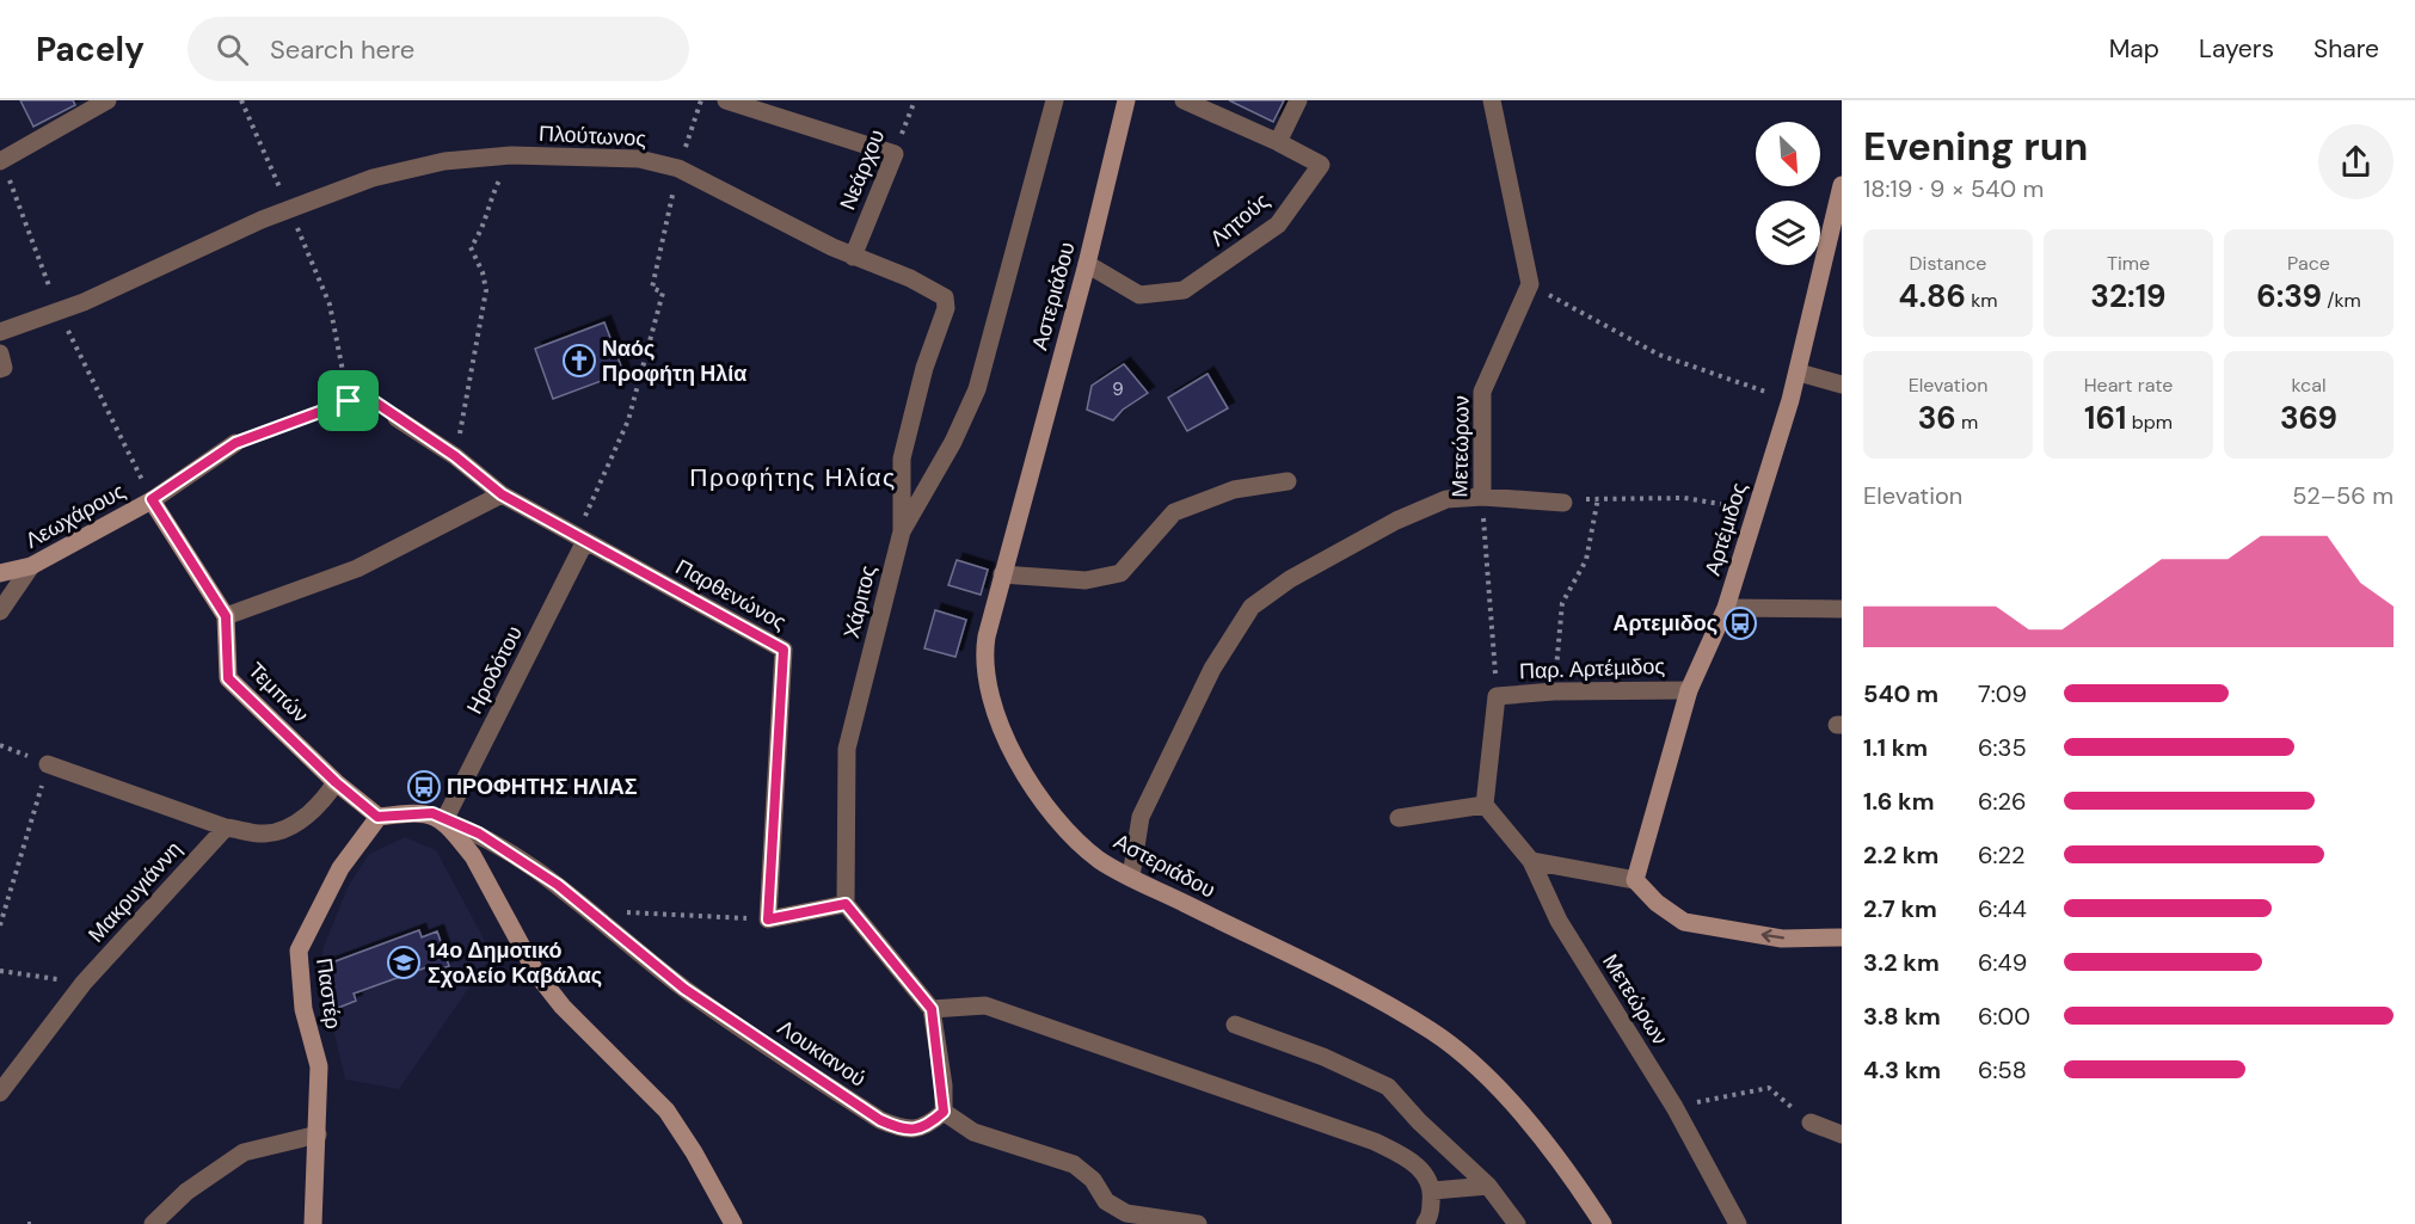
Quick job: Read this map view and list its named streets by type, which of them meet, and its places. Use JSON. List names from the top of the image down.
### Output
{
  "streets": {
    "street": [
      "Πλούτωνος",
      "Νεάρχου",
      "Λητούς",
      "Αστεριάδου",
      "Μετεώρων",
      "Λεωχάρους",
      "Αρτέμιδος",
      "Παρθενώνος",
      "Χάριτος",
      "Παρ. Αρτέμιδος",
      "Ηροδότου",
      "Τεμπών",
      "Μακρυγιάννη",
      "Παστέρ",
      "Λουκιανού"
    ]
  },
  "crossings": [
    ["Πλούτωνος", "Νεάρχου"],
    ["Πλούτωνος", "Χάριτος"],
    ["Λητούς", "Αστεριάδου"],
    ["Μετεώρων", "Παρ. Αρτέμιδος"],
    ["Αρτέμιδος", "Παρ. Αρτέμιδος"],
    ["Παρθενώνος", "Ηροδότου"],
    ["Ηροδότου", "Λουκιανού"],
    ["Τεμπών", "Παστέρ"]
  ],
  "districts": ["Προφήτης Ηλίας"],
  "places": {
    "church": ["Ναός Προφήτη Ηλία"],
    "bus stop": ["Αρτεμιδος", "ΠΡΟΦΗΤΗΣ ΗΛΙΑΣ"],
    "school or university": ["14ο Δημοτικό Σχολείο Καβάλας"]
  },
  "house_numbers": ["9"],
  "north": "bottom right",
  "page": {
    "header": "Pacely",
    "search": "Search here",
    "nav": ["Map", "Layers", "Share"],
    "heading": ["Evening run", "18:19 · 9 × 540 m"],
    "stats": [
      ["Distance", "4.86 km"],
      ["Time", "32:19"],
      ["Pace", "6:39 /km"],
      ["Elevation", "36 m"],
      ["Heart rate", "161 bpm"],
      ["kcal", "369"]
    ],
    "chart": ["Elevation", "52–56 m"],
    "list": [
      {
        "name": "540 m",
        "note": "7:09"
      },
      {
        "name": "1.1 km",
        "note": "6:35"
      },
      {
        "name": "1.6 km",
        "note": "6:26"
      },
      {
        "name": "2.2 km",
        "note": "6:22"
      },
      {
        "name": "2.7 km",
        "note": "6:44"
      },
      {
        "name": "3.2 km",
        "note": "6:49"
      },
      {
        "name": "3.8 km",
        "note": "6:00"
      },
      {
        "name": "4.3 km",
        "note": "6:58"
      }
    ]
  }
}
